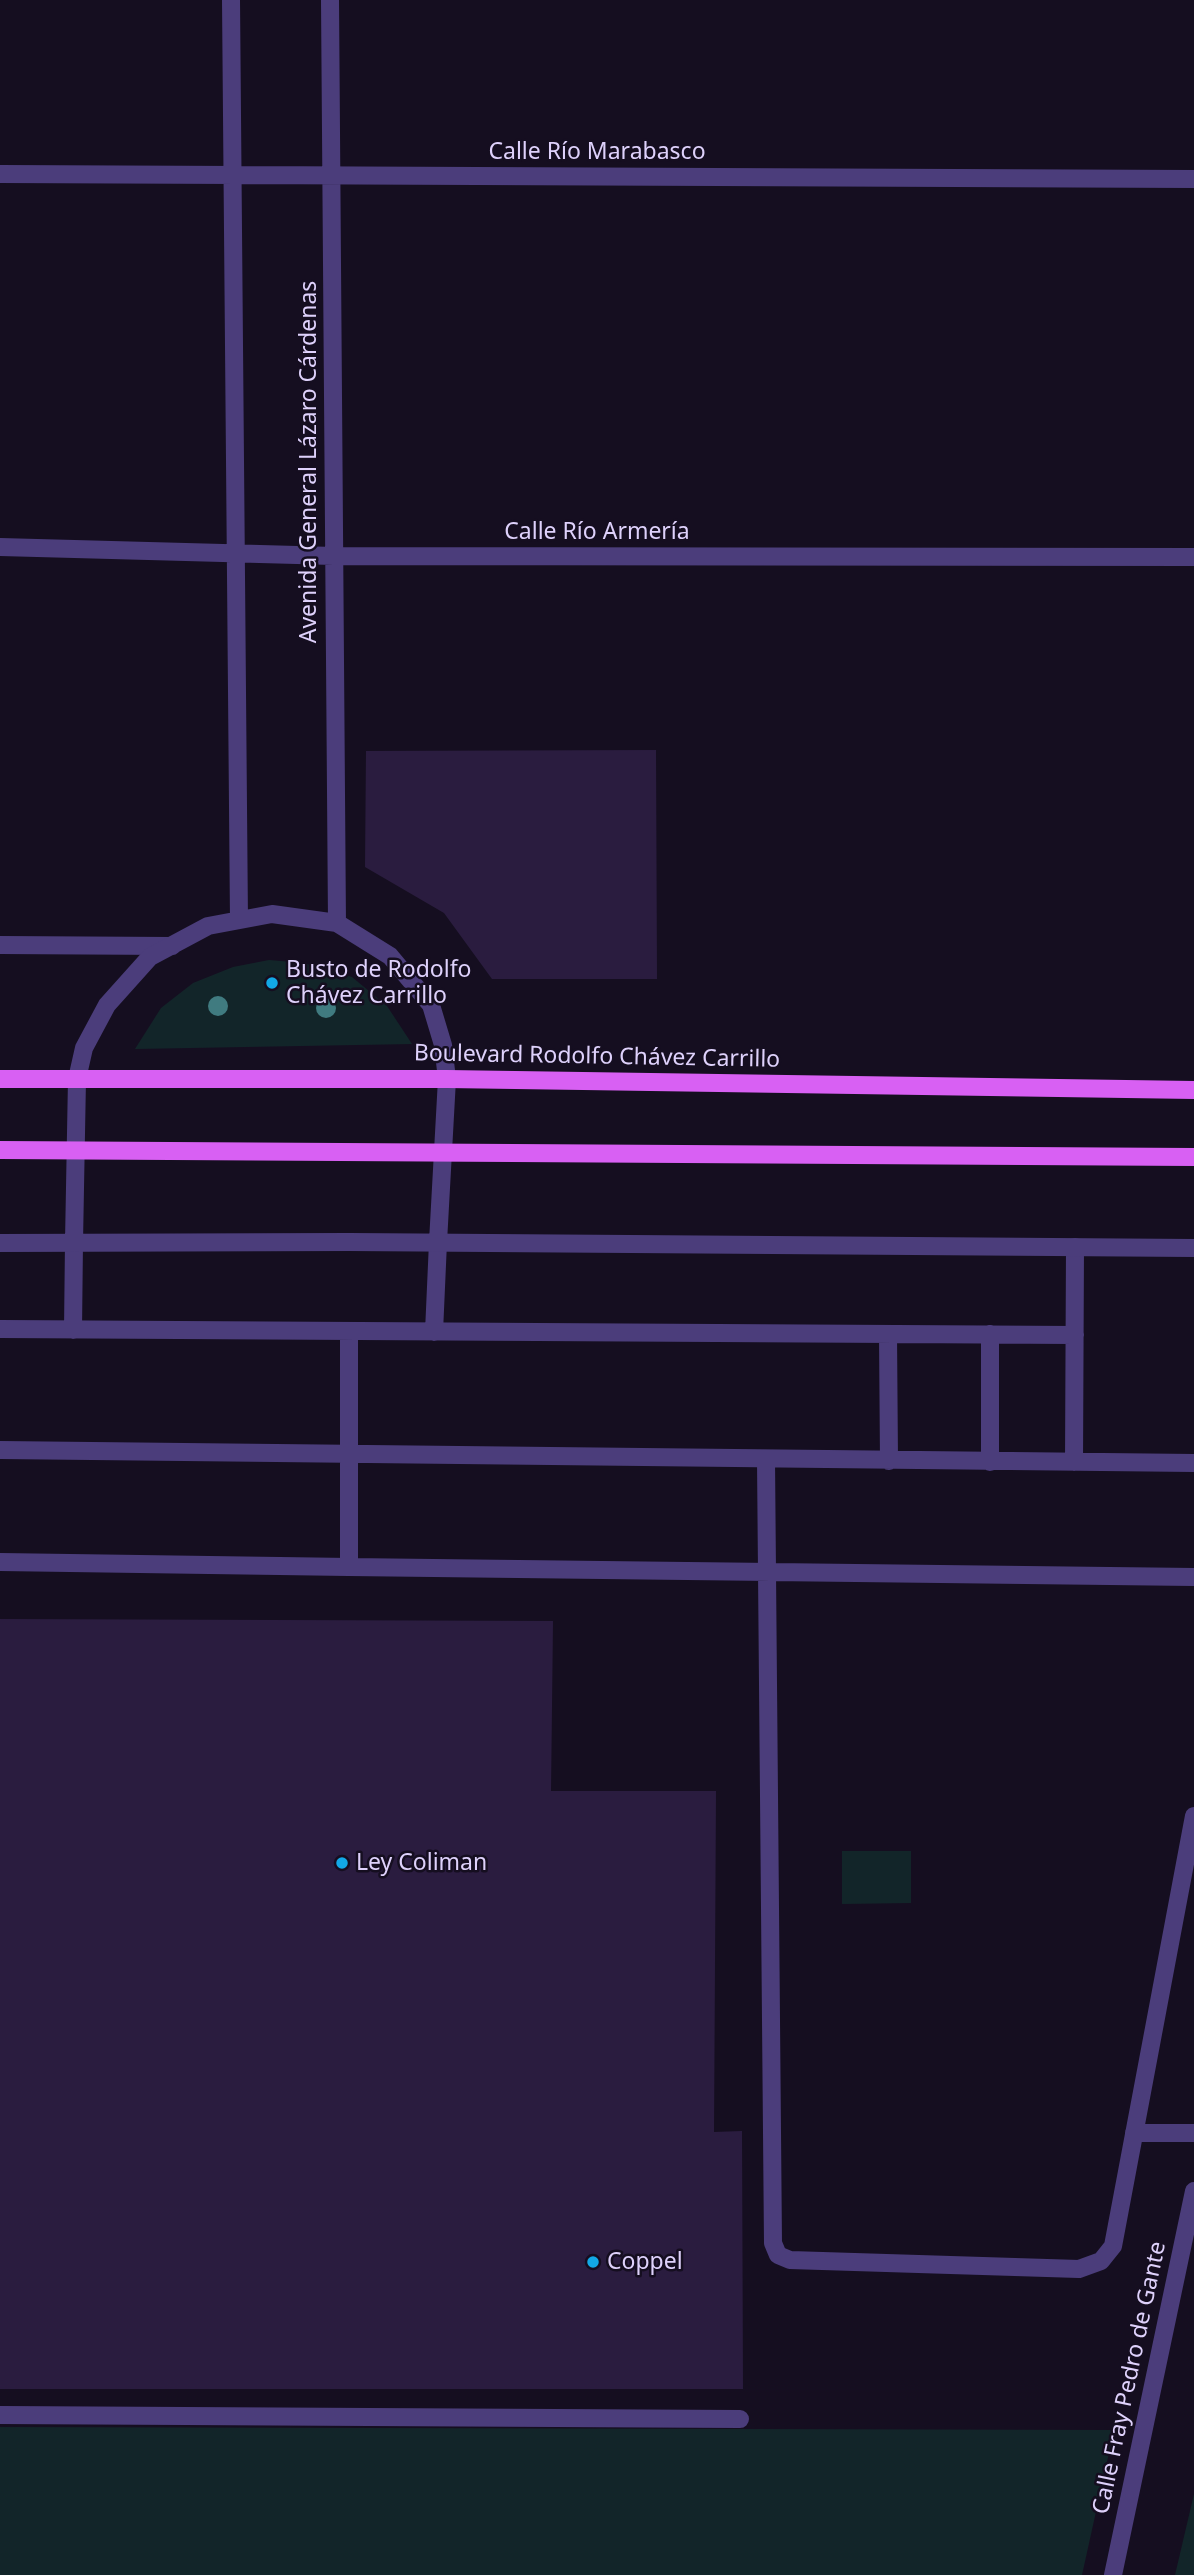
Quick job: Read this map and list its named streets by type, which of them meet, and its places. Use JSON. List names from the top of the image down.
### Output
{
  "streets": {
    "main road": ["Boulevard Rodolfo Chávez Carrillo"],
    "street": [
      "Calle Río Marabasco",
      "Avenida General Lázaro Cárdenas",
      "Calle Río Armería",
      "Calle Fray Pedro de Gante"
    ]
  },
  "crossings": [
    ["Calle Río Marabasco", "Avenida General Lázaro Cárdenas"],
    ["Avenida General Lázaro Cárdenas", "Calle Río Armería"]
  ],
  "places": ["Busto de Rodolfo Chávez Carrillo", "Ley Coliman", "Coppel"]
}
